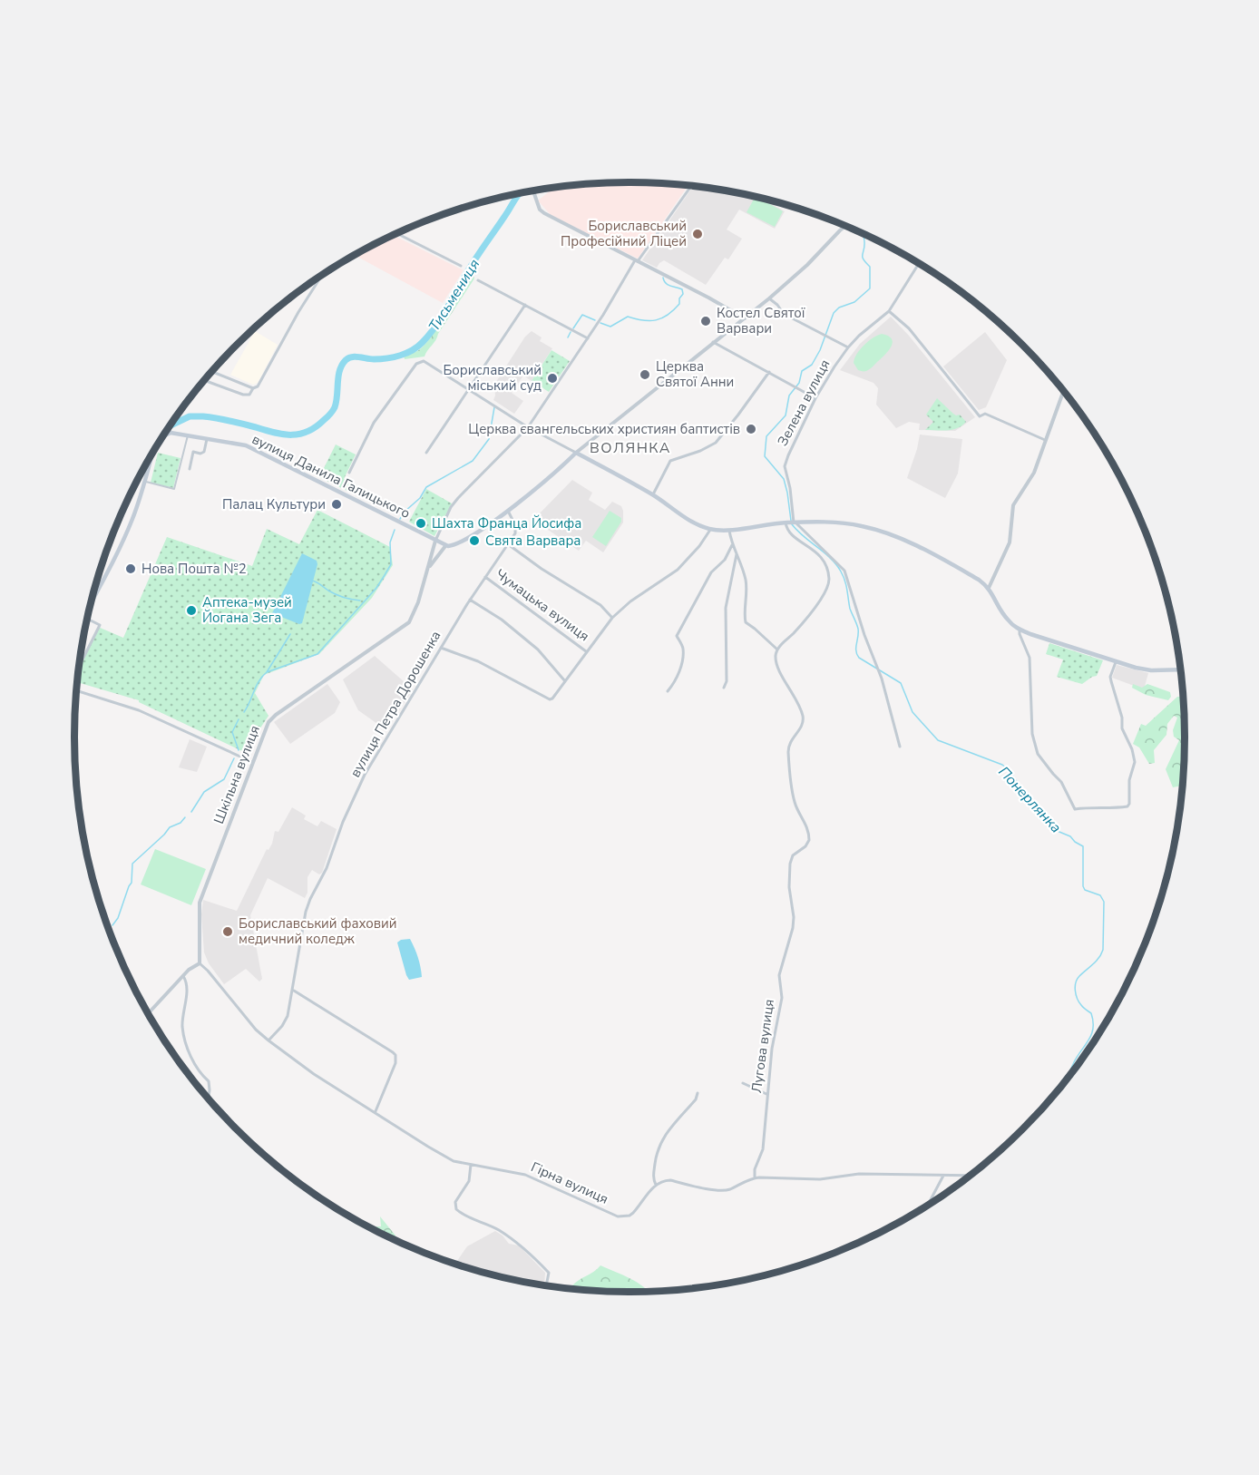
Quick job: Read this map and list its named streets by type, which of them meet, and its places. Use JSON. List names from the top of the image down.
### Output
{
  "streets": {
    "main road": ["вулиця Данила Галицького"],
    "street": [
      "Зелена вулиця",
      "Чумацька вулиця",
      "вулиця Петра Дорошенка",
      "Шкільна вулиця",
      "Лугова вулиця",
      "Гірна вулиця"
    ]
  },
  "crossings": [
    ["вулиця Данила Галицького", "Шкільна вулиця"],
    ["Чумацька вулиця", "вулиця Петра Дорошенка"],
    ["вулиця Петра Дорошенка", "Гірна вулиця"],
    ["Шкільна вулиця", "Гірна вулиця"]
  ],
  "districts": ["ВОЛЯНКА"],
  "water": ["Тисьмениця", "Понерлянка"],
  "places": [
    "Бориславський Професійний Ліцей",
    "Костел Святої Варвари",
    "Церква Святої Анни",
    "Бориславський міський суд",
    "Церква євангельських християн баптистів",
    "Палац Культури",
    "Шахта Франца Йосифа",
    "Свята Варвара",
    "Нова Пошта №2",
    "Аптека-музей Йогана Зега",
    "Бориславський фаховий медичний коледж"
  ]
}
